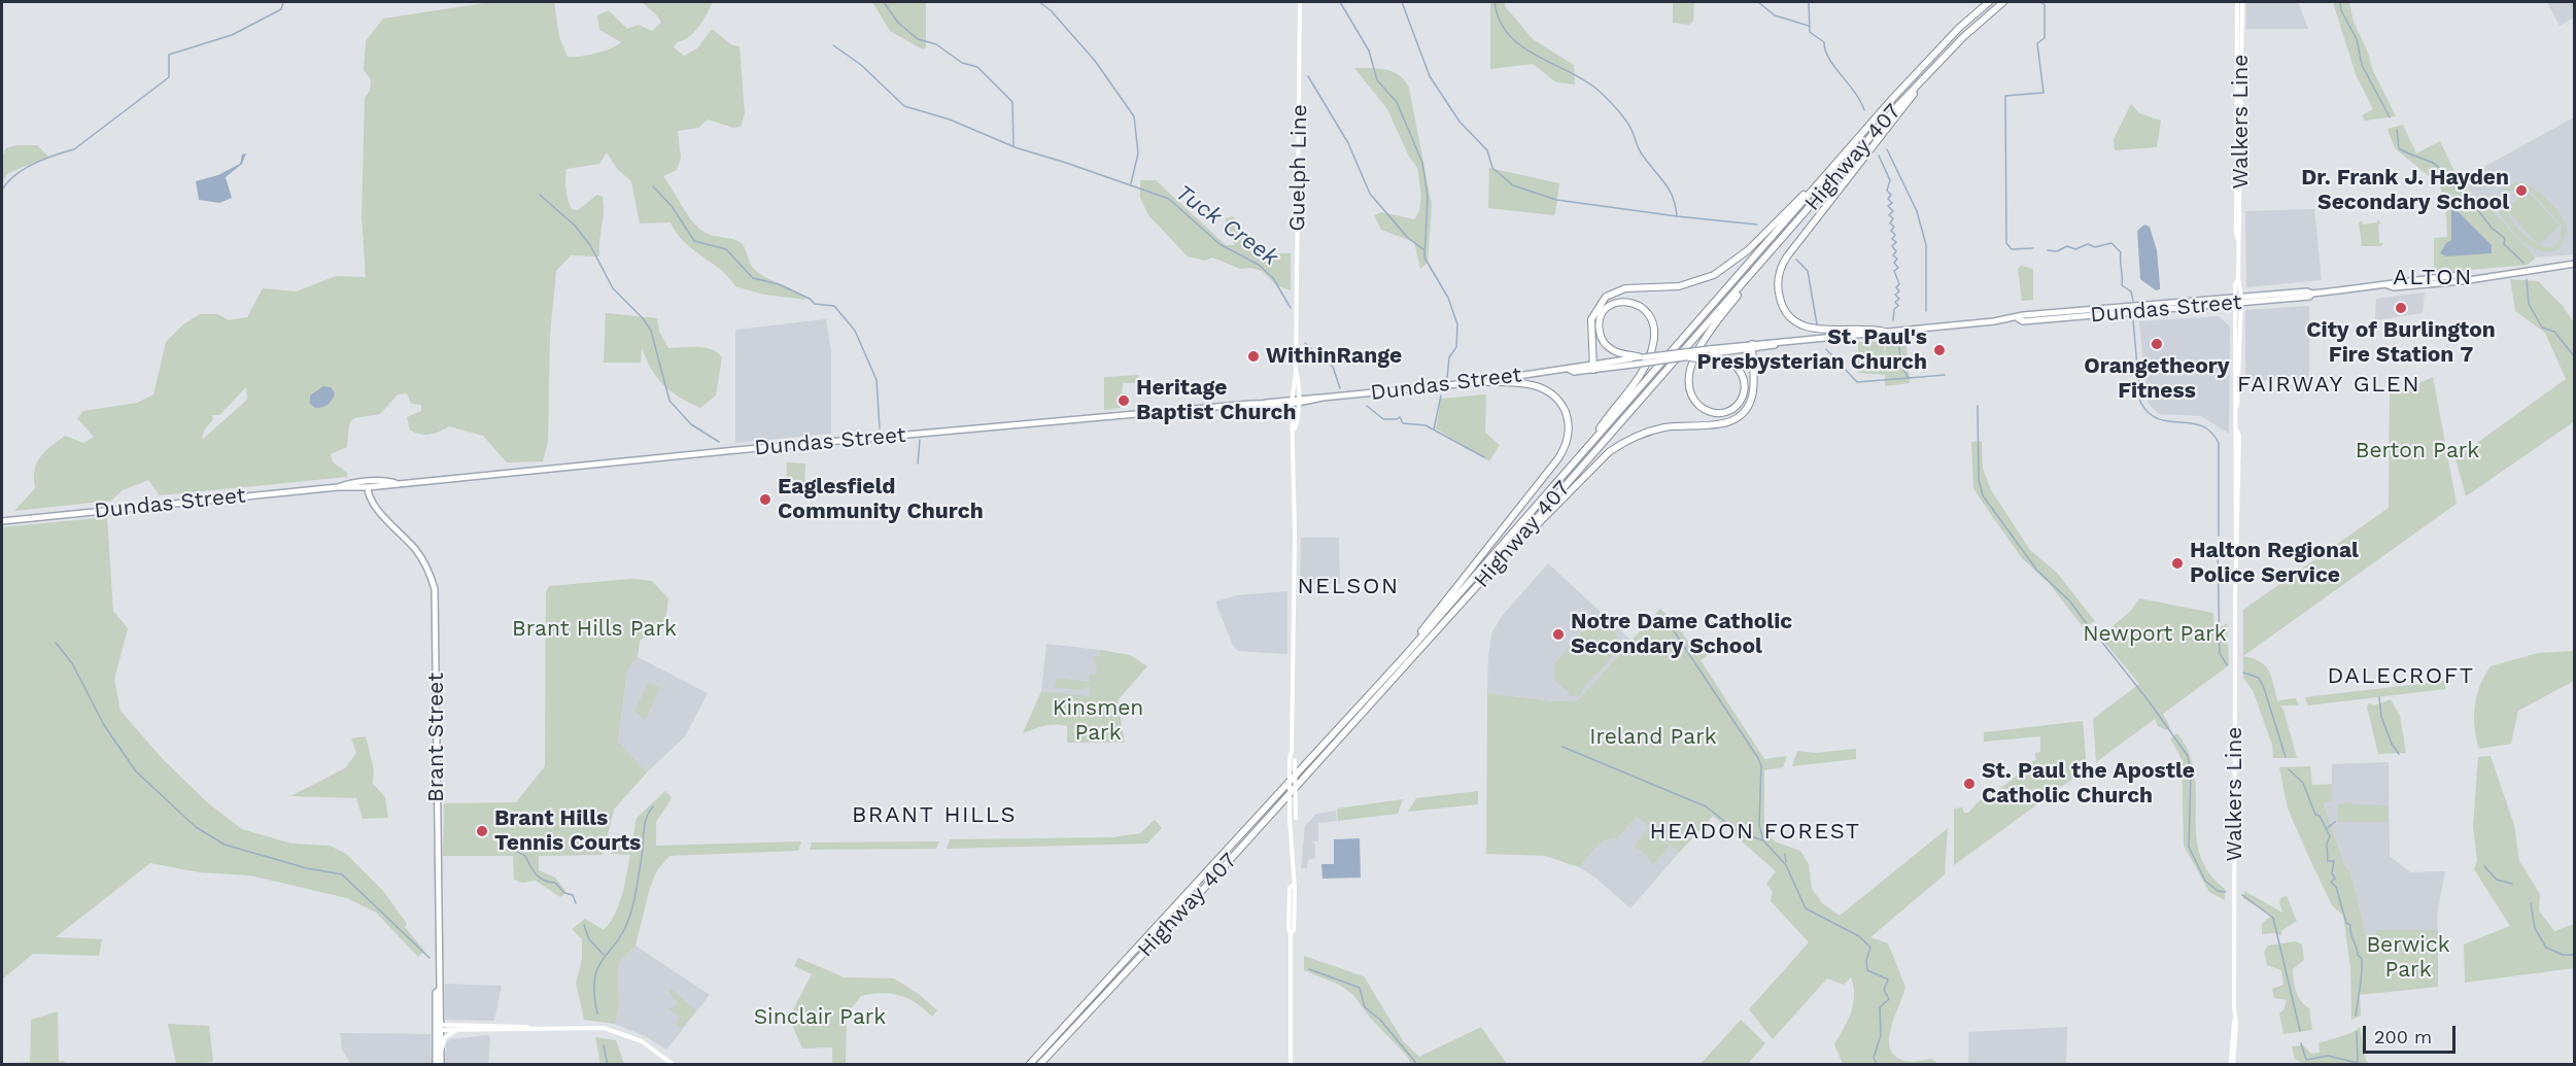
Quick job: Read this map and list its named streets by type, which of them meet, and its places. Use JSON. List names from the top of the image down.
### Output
{
  "streets": {
    "highway": ["Highway 407"],
    "main road": [
      "Walkers Line",
      "Guelph Line",
      "Dundas Street",
      "Brant Street"
    ]
  },
  "crossings": [
    ["Walkers Line", "Dundas Street"],
    ["Guelph Line", "Dundas Street"],
    ["Dundas Street", "Brant Street"]
  ],
  "districts": [
    "ALTON",
    "FAIRWAY GLEN",
    "NELSON",
    "DALECROFT",
    "BRANT HILLS",
    "HEADON FOREST"
  ],
  "water": ["Tuck Creek"],
  "parks": [
    "Berton Park",
    "Brant Hills Park",
    "Newport Park",
    "Kinsmen Park",
    "Ireland Park",
    "Berwick Park",
    "Sinclair Park"
  ],
  "places": [
    "Dr. Frank J. Hayden Secondary School",
    "City of Burlington Fire Station 7",
    "Orangetheory Fitness",
    "St. Paul's Presbysterian Church",
    "WithinRange",
    "Heritage Baptist Church",
    "Eaglesfield Community Church",
    "Halton Regional Police Service",
    "Notre Dame Catholic Secondary School",
    "St. Paul the Apostle Catholic Church",
    "Brant Hills Tennis Courts"
  ],
  "scale_bar": "200 m"
}
